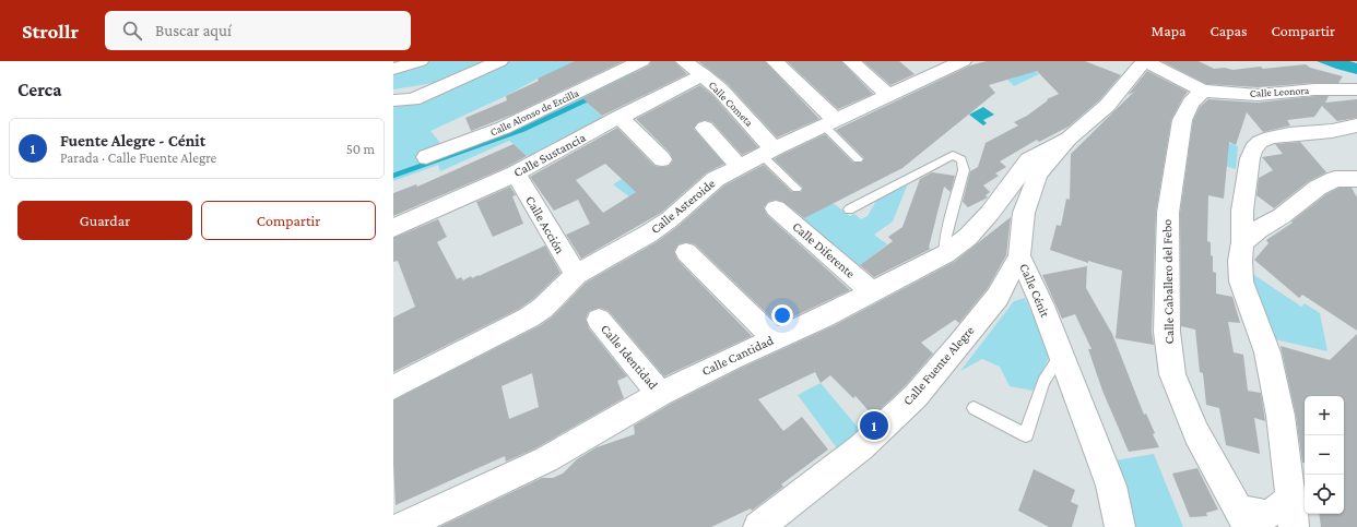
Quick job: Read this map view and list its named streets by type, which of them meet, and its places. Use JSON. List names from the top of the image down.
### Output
{
  "streets": {
    "street": [
      "Calle Leonora",
      "Calle Cometa",
      "Calle Alonso de Ercilla",
      "Calle Sustancia",
      "Calle Asteroide",
      "Calle Acción",
      "Calle Diferente",
      "Calle Caballero del Febo",
      "Calle Cénit",
      "Calle Cantidad",
      "Calle Identidad",
      "Calle Fuente Alegre"
    ]
  },
  "crossings": [
    ["Calle Leonora", "Calle Caballero del Febo"],
    ["Calle Cometa", "Calle Sustancia"],
    ["Calle Cometa", "Calle Asteroide"],
    ["Calle Sustancia", "Calle Acción"],
    ["Calle Asteroide", "Calle Acción"],
    ["Calle Diferente", "Calle Cantidad"],
    ["Calle Cénit", "Calle Cantidad"],
    ["Calle Cénit", "Calle Fuente Alegre"],
    ["Calle Cantidad", "Calle Identidad"]
  ],
  "page": {
    "header": "Strollr",
    "search": "Buscar aquí",
    "nav": ["Mapa", "Capas", "Compartir"],
    "heading": "Cerca",
    "list": [
      {
        "mark": "1",
        "name": "Fuente Alegre - Cénit",
        "note": "Parada · Calle Fuente Alegre",
        "value": "50 m"
      }
    ],
    "buttons": ["Guardar", "Compartir"],
    "map_buttons": ["+", "−"],
    "pins": "1"
  }
}
